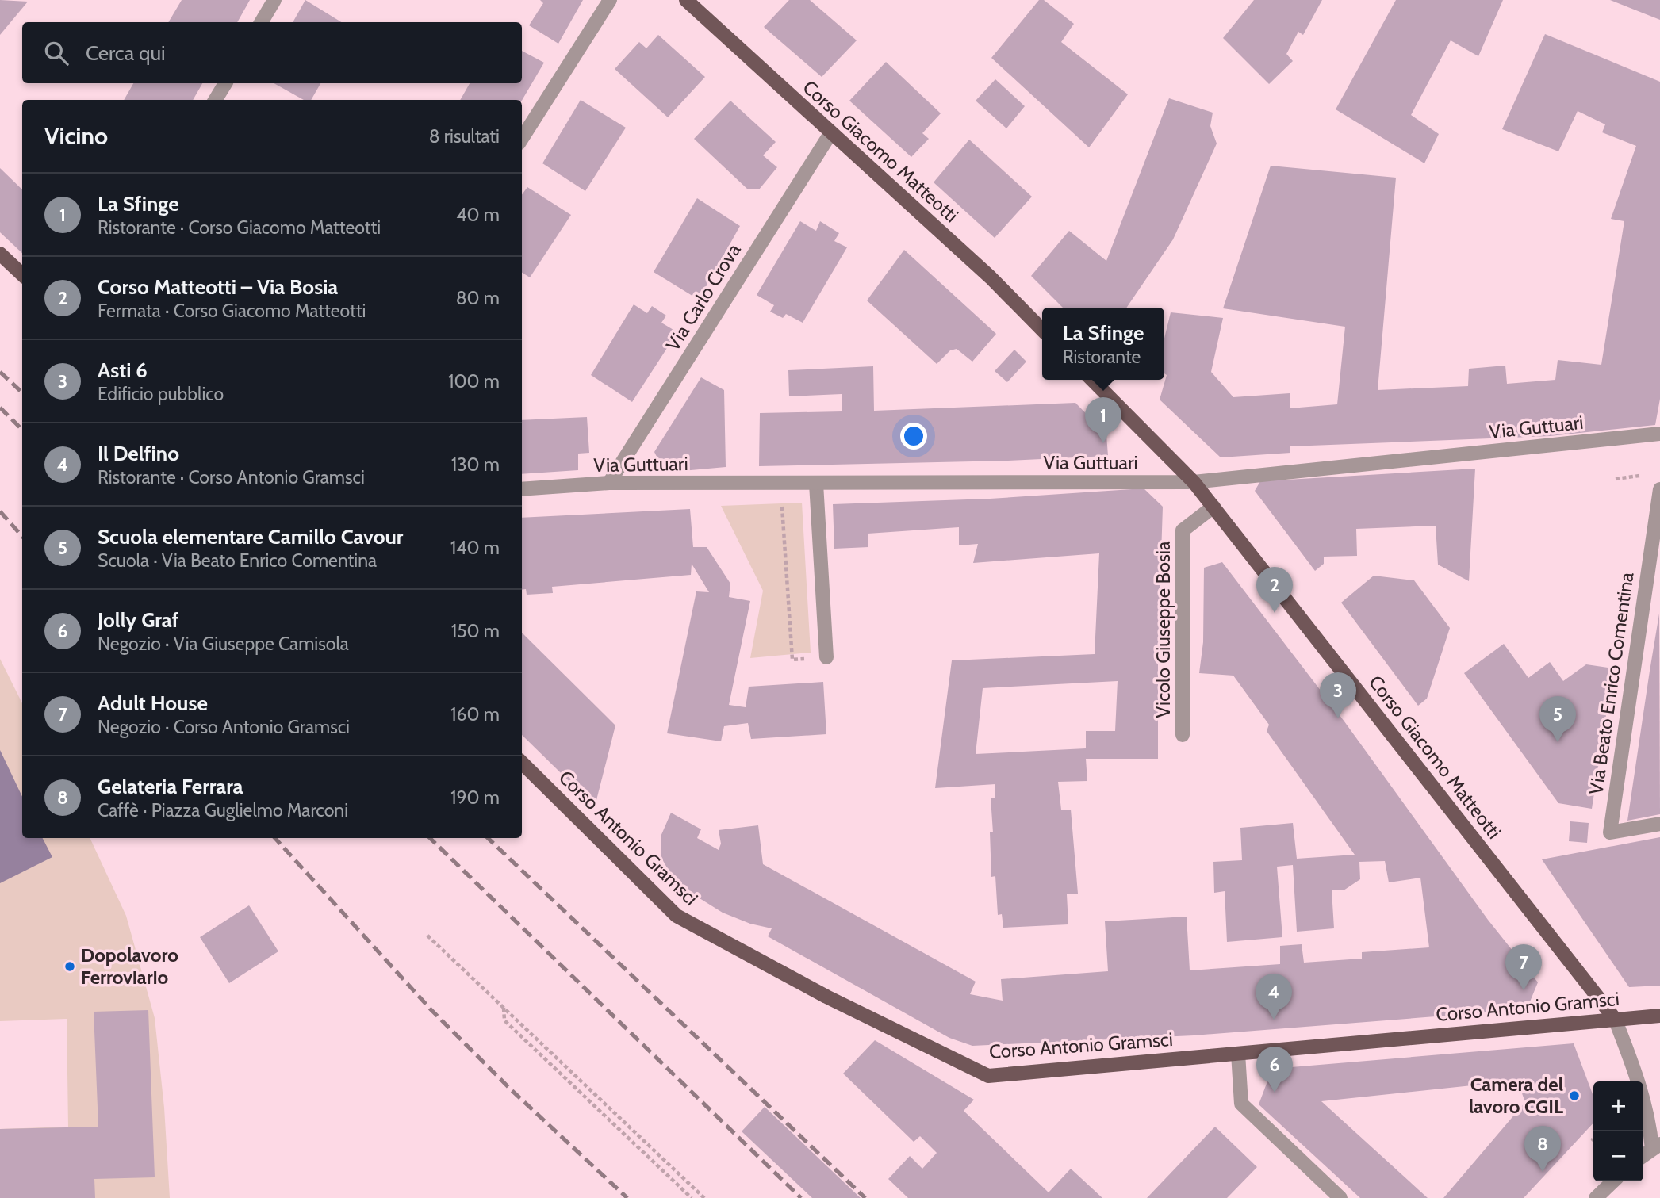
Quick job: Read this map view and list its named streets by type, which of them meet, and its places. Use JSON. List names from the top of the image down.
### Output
{
  "streets": {
    "main road": ["Corso Giacomo Matteotti", "Corso Antonio Gramsci"],
    "street": [
      "Via Carlo Crova",
      "Via Guttuari",
      "Vicolo Giuseppe Bosia",
      "Via Beato Enrico Comentina"
    ]
  },
  "crossings": [
    ["Corso Giacomo Matteotti", "Via Carlo Crova"],
    ["Corso Giacomo Matteotti", "Via Guttuari"],
    ["Corso Giacomo Matteotti", "Vicolo Giuseppe Bosia"],
    ["Corso Giacomo Matteotti", "Corso Antonio Gramsci"],
    ["Via Carlo Crova", "Via Guttuari"]
  ],
  "places": ["Dopolavoro Ferroviario", "Camera del lavoro CGIL"],
  "page": {
    "search": "Cerca qui",
    "heading": ["Vicino", "8 risultati"],
    "list": [
      {
        "mark": "1",
        "name": "La Sfinge",
        "note": "Ristorante · Corso Giacomo Matteotti",
        "value": "40 m"
      },
      {
        "mark": "2",
        "name": "Corso Matteotti – Via Bosia",
        "note": "Fermata · Corso Giacomo Matteotti",
        "value": "80 m"
      },
      {
        "mark": "3",
        "name": "Asti 6",
        "note": "Edificio pubblico",
        "value": "100 m"
      },
      {
        "mark": "4",
        "name": "Il Delfino",
        "note": "Ristorante · Corso Antonio Gramsci",
        "value": "130 m"
      },
      {
        "mark": "5",
        "name": "Scuola elementare Camillo Cavour",
        "note": "Scuola · Via Beato Enrico Comentina",
        "value": "140 m"
      },
      {
        "mark": "6",
        "name": "Jolly Graf",
        "note": "Negozio · Via Giuseppe Camisola",
        "value": "150 m"
      },
      {
        "mark": "7",
        "name": "Adult House",
        "note": "Negozio · Corso Antonio Gramsci",
        "value": "160 m"
      },
      {
        "mark": "8",
        "name": "Gelateria Ferrara",
        "note": "Caffè · Piazza Guglielmo Marconi",
        "value": "190 m"
      }
    ],
    "popup": ["La Sfinge", "Ristorante"],
    "pins": [
      "1",
      "2",
      "3",
      "5",
      "7",
      "4",
      "6",
      "8"
    ],
    "map_buttons": ["+", "−"]
  }
}
